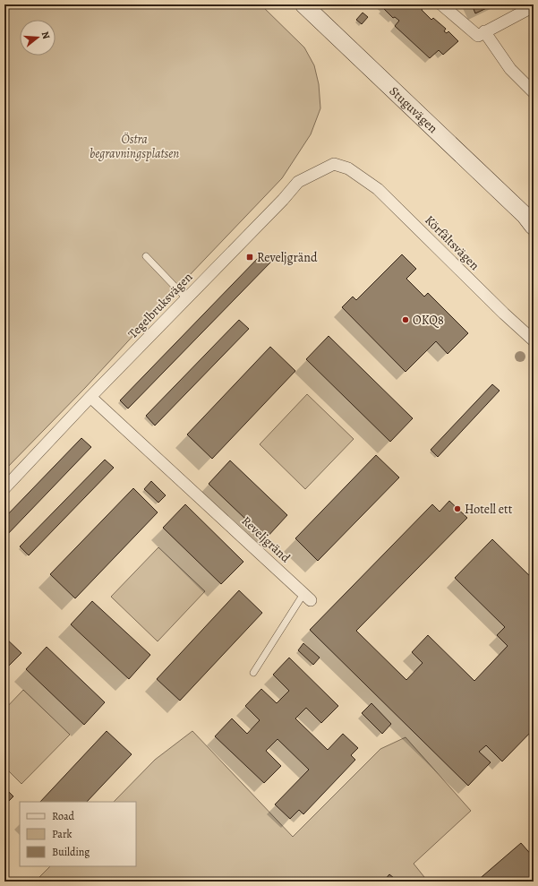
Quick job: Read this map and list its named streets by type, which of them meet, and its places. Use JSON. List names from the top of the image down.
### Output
{
  "streets": {
    "main road": ["Stuguvägen"],
    "street": ["Körfältsvägen", "Tegelbruksvägen", "Reveljgränd"]
  },
  "crossings": [
    ["Körfältsvägen", "Tegelbruksvägen"],
    ["Tegelbruksvägen", "Reveljgränd"]
  ],
  "parks": ["Östra begravningsplatsen"],
  "places": {
    "transit": ["Reveljgränd"],
    "other": ["OKQ8", "Hotell ett"]
  },
  "legend": ["Road", "Park", "Building"],
  "north": "right"
}
